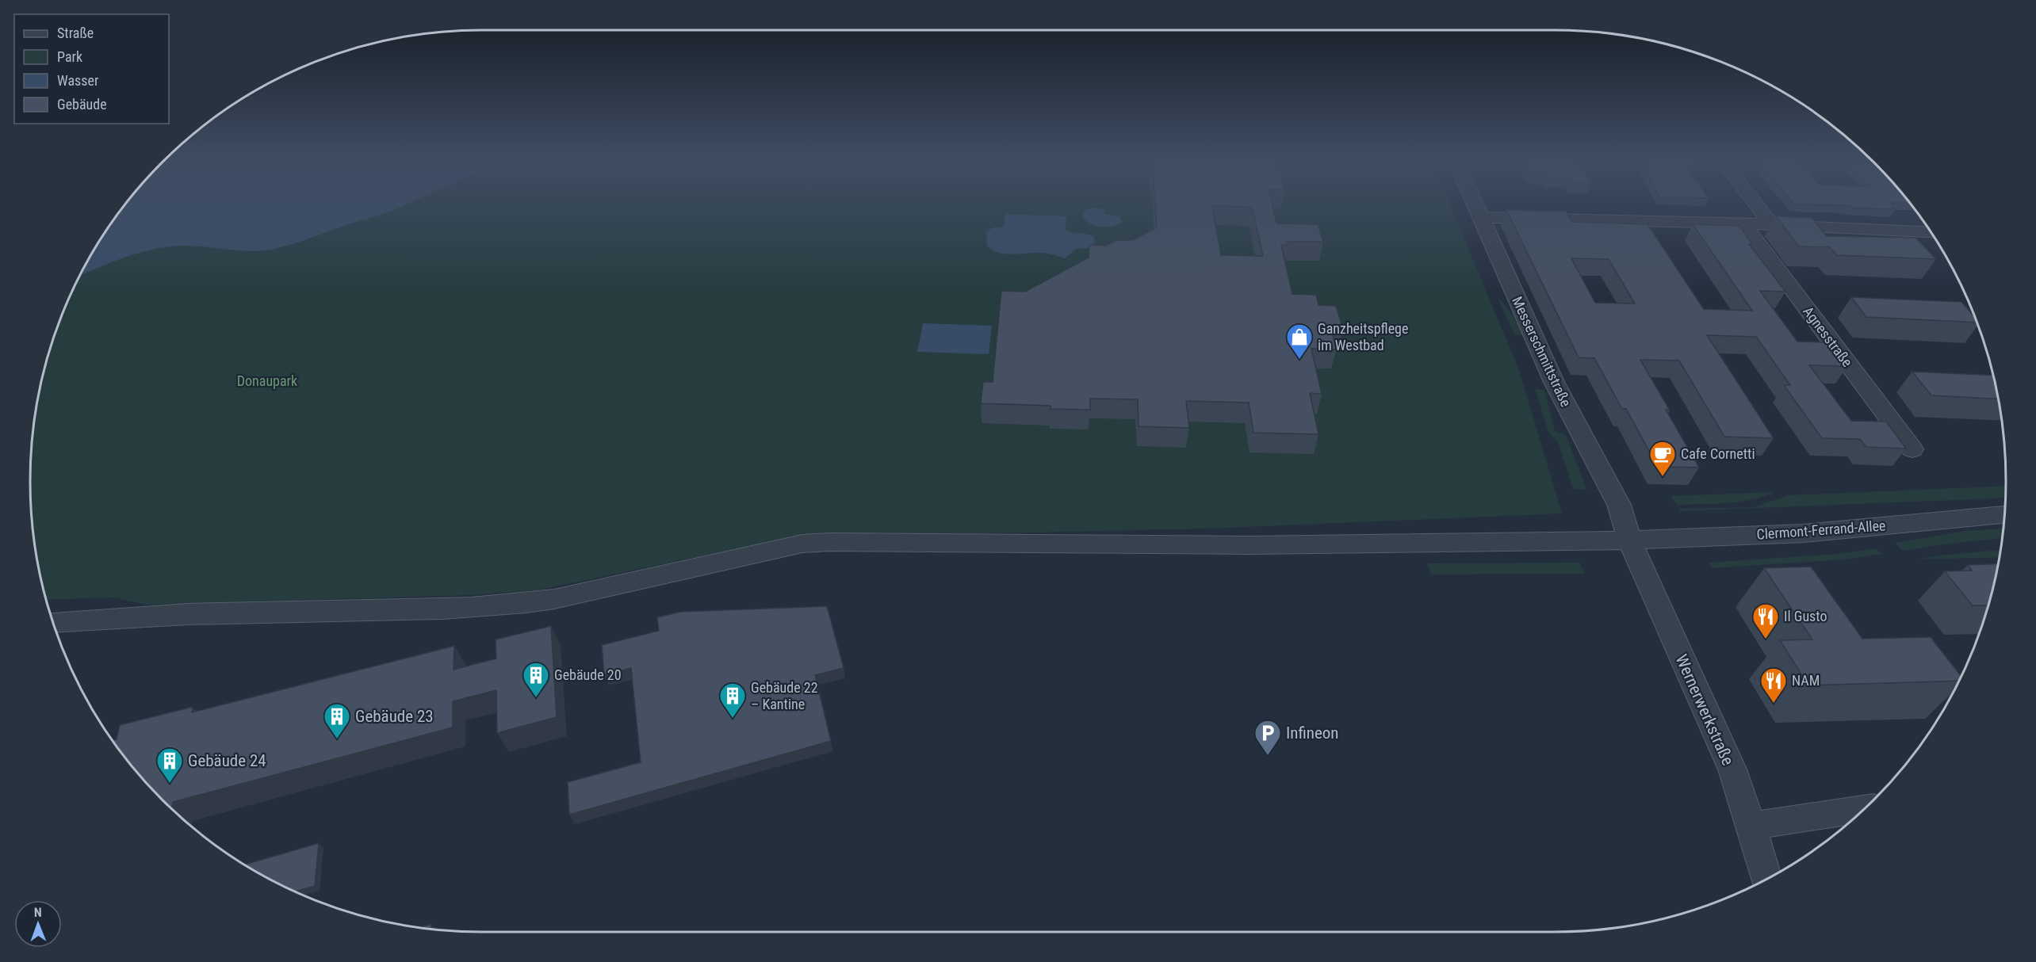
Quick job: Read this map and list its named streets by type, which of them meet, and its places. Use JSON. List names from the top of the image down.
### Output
{
  "streets": {
    "street": [
      "Agnesstraße",
      "Messerschmittstraße",
      "Clermont-Ferrand-Allee",
      "Wernerwerkstraße"
    ]
  },
  "crossings": [
    ["Messerschmittstraße", "Clermont-Ferrand-Allee"],
    ["Messerschmittstraße", "Wernerwerkstraße"],
    ["Clermont-Ferrand-Allee", "Wernerwerkstraße"]
  ],
  "parks": ["Donaupark"],
  "places": {
    "shop": ["Ganzheitspflege im Westbad"],
    "cafe": ["Cafe Cornetti"],
    "restaurant": ["Il Gusto", "NAM"],
    "building": [
      "Gebäude 20",
      "Gebäude 22 – Kantine",
      "Gebäude 23",
      "Gebäude 24"
    ],
    "parking": ["Infineon"]
  },
  "legend": [
    "Straße",
    "Park",
    "Wasser",
    "Gebäude"
  ],
  "north": "top"
}
